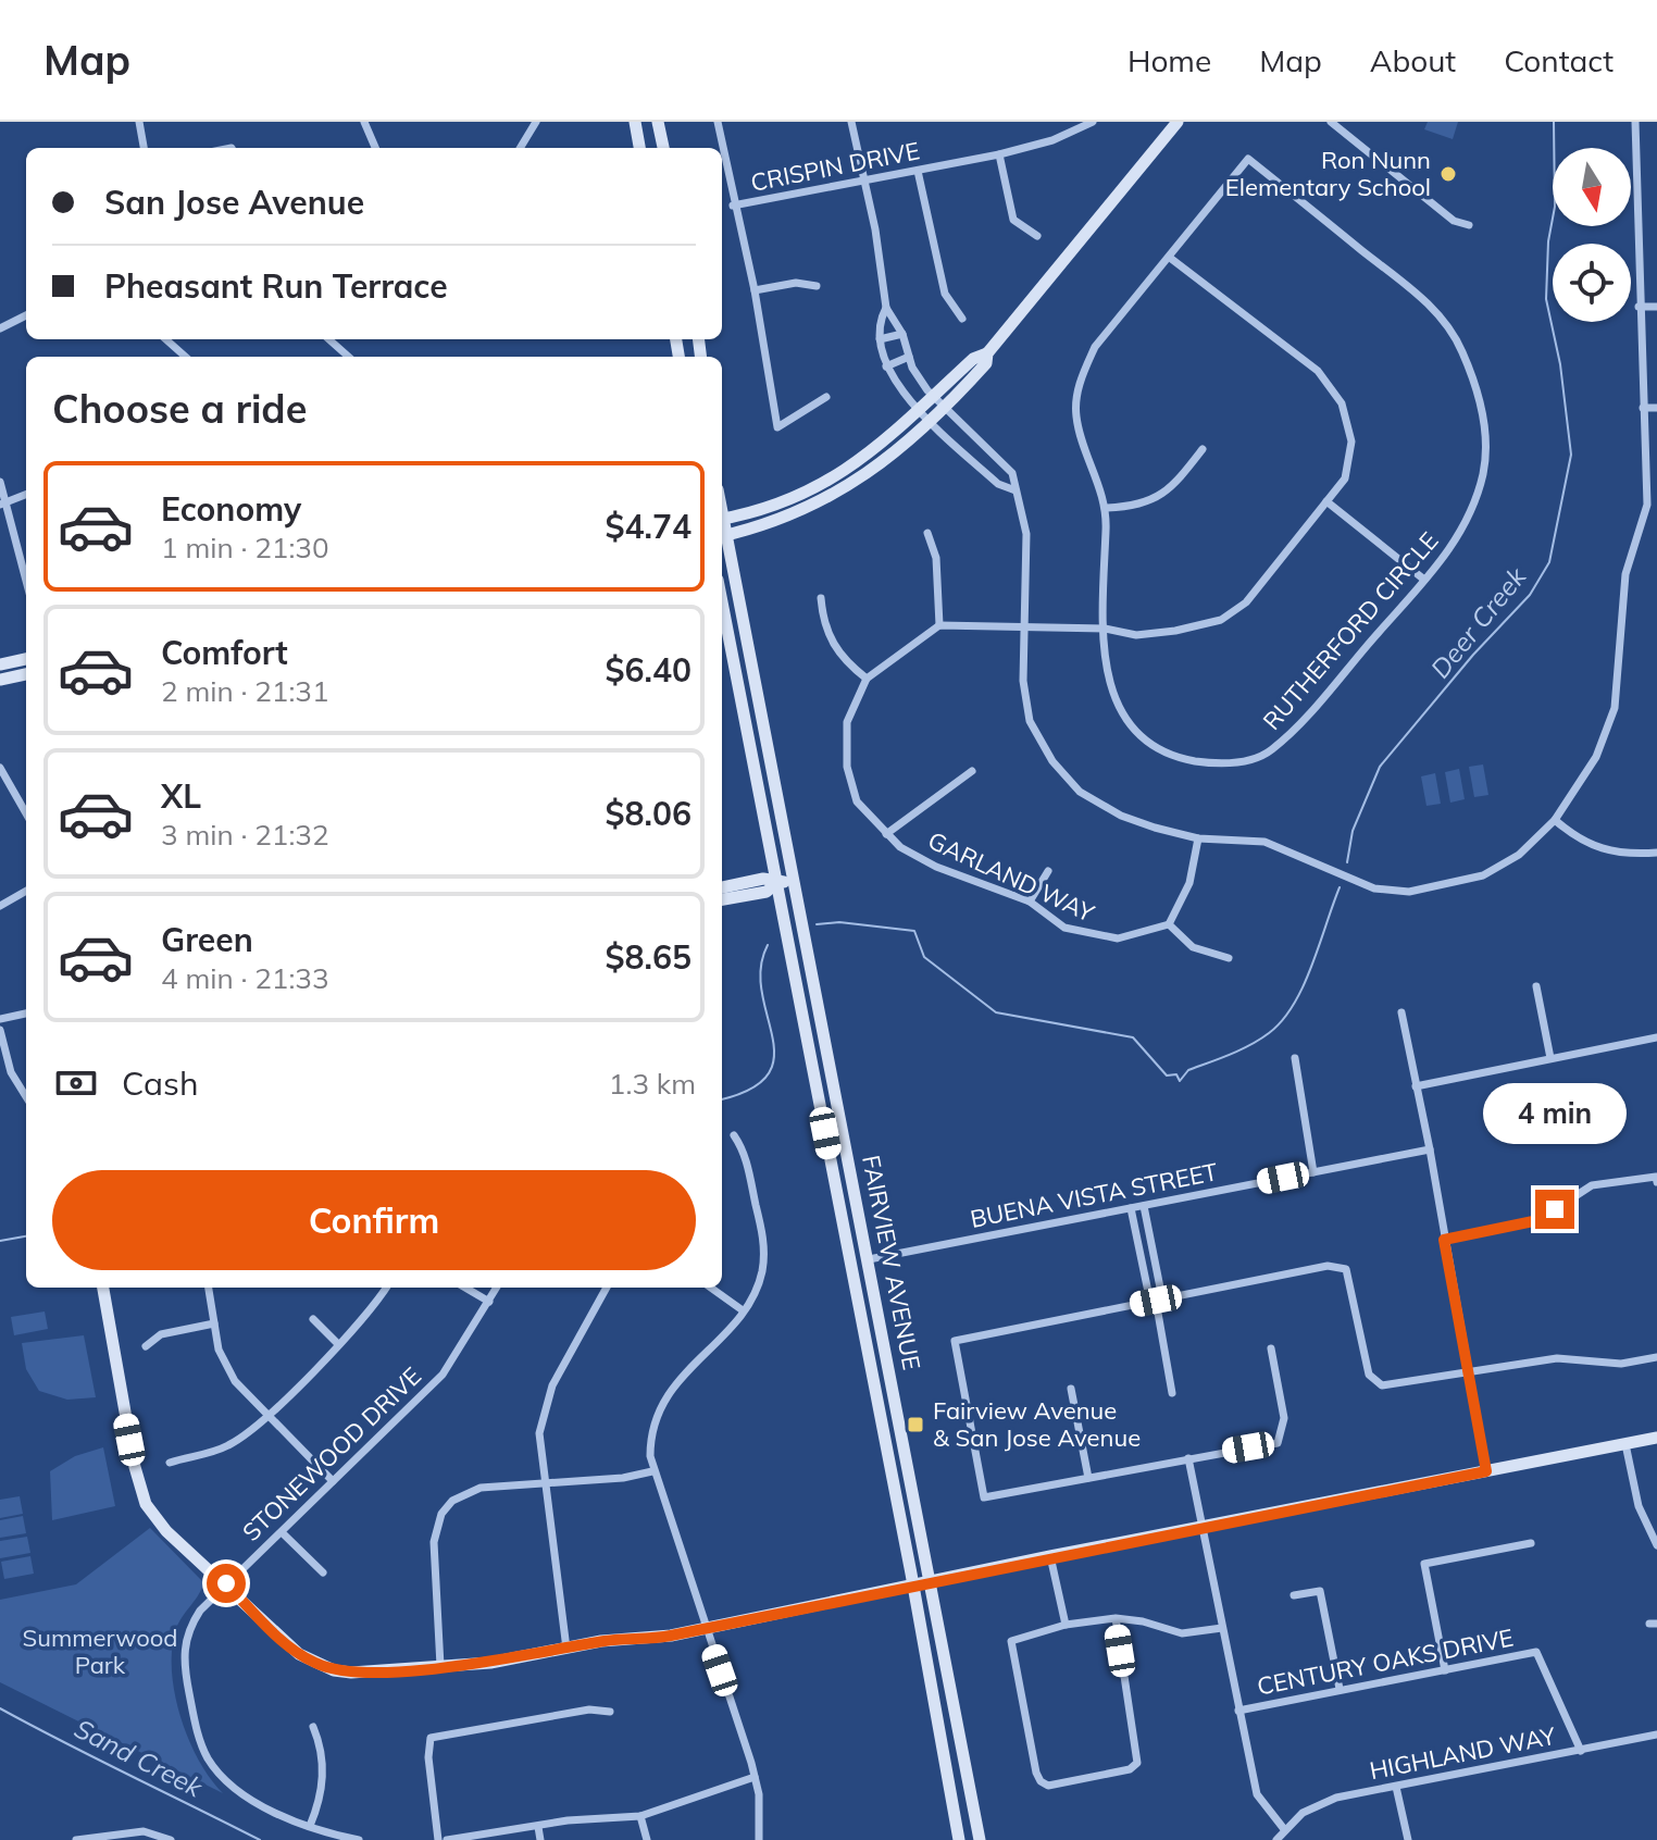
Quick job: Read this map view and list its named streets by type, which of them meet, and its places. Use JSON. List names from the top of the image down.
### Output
{
  "streets": {
    "street": [
      "CRISPIN DRIVE",
      "RUTHERFORD CIRCLE",
      "GARLAND WAY",
      "BUENA VISTA STREET",
      "FAIRVIEW AVENUE",
      "STONEWOOD DRIVE",
      "CENTURY OAKS DRIVE",
      "HIGHLAND WAY"
    ]
  },
  "crossings": [
    ["BUENA VISTA STREET", "FAIRVIEW AVENUE"],
    ["CENTURY OAKS DRIVE", "HIGHLAND WAY"]
  ],
  "water": ["Deer Creek", "Sand Creek"],
  "parks": ["Summerwood Park"],
  "places": {
    "other": ["Ron Nunn Elementary School"],
    "transit": ["Fairview Avenue & San Jose Avenue"]
  },
  "north": "bottom",
  "page": {
    "header": "Map",
    "nav": [
      "Home",
      "Map",
      "About",
      "Contact"
    ],
    "banner": ["San Jose Avenue", "Pheasant Run Terrace"],
    "heading": "Choose a ride",
    "list": [
      {
        "name": "Economy",
        "note": "1 min · 21:30",
        "value": "$4.74"
      },
      {
        "name": "Comfort",
        "note": "2 min · 21:31",
        "value": "$6.40"
      },
      {
        "name": "XL",
        "note": "3 min · 21:32",
        "value": "$8.06"
      },
      {
        "name": "Green",
        "note": "4 min · 21:33",
        "value": "$8.65"
      }
    ],
    "pay": ["Cash", "1.3 km"],
    "bubble": "4 min",
    "buttons": "Confirm"
  }
}
